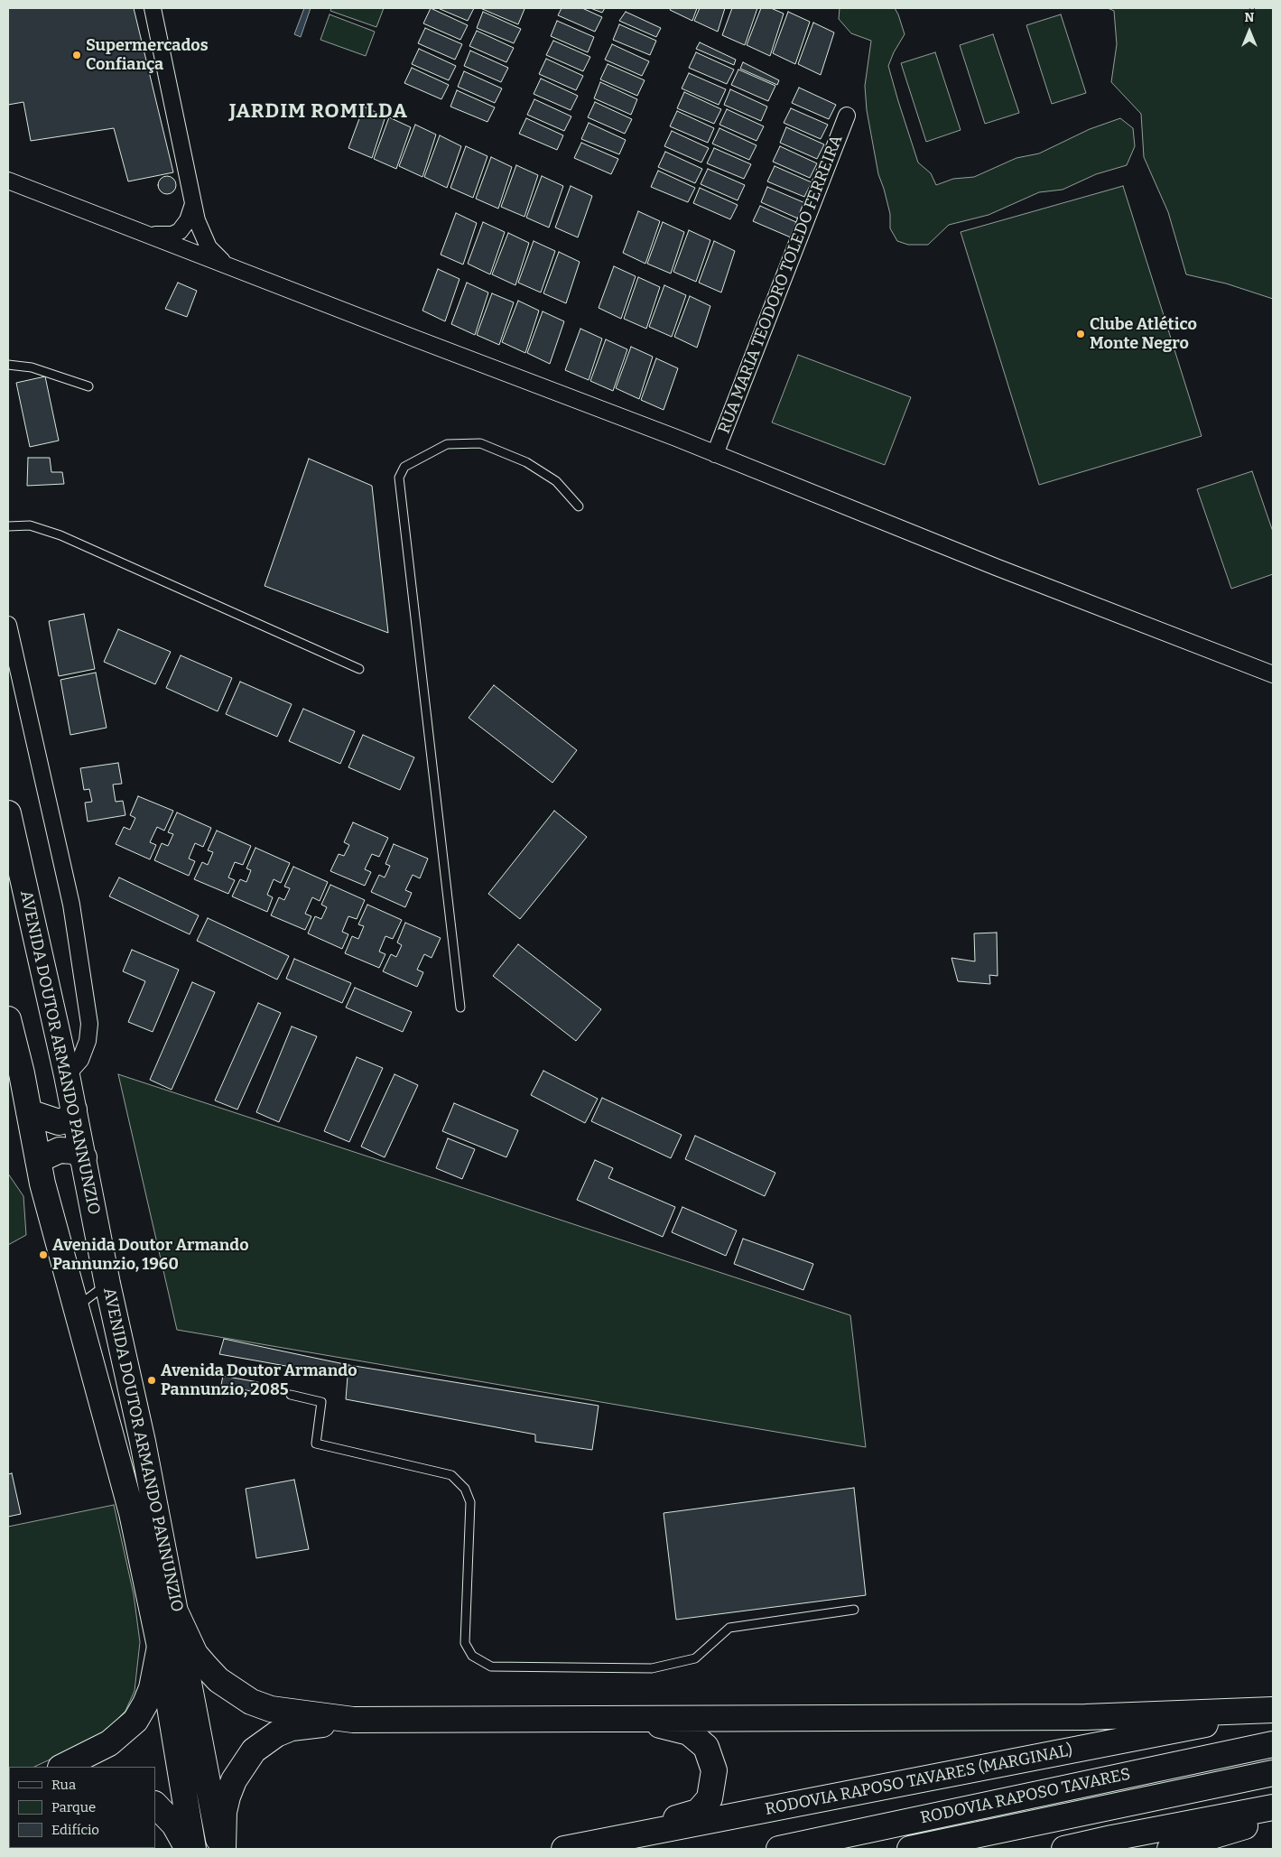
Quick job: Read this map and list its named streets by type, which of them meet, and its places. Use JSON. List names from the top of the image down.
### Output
{
  "streets": {
    "main road": ["AVENIDA DOUTOR ARMANDO PANNUNZIO", "RODOVIA RAPOSO TAVARES (MARGINAL)", "RODOVIA RAPOSO TAVARES"],
    "street": ["RUA MARIA TEODORO TOLEDO FERREIRA"]
  },
  "districts": ["JARDIM ROMILDA"],
  "places": [
    "Supermercados Confiança",
    "Clube Atlético Monte Negro",
    "Avenida Doutor Armando Pannunzio, 1960",
    "Avenida Doutor Armando Pannunzio, 2085"
  ],
  "legend": ["Rua", "Parque", "Edifício"],
  "north": "top"
}
